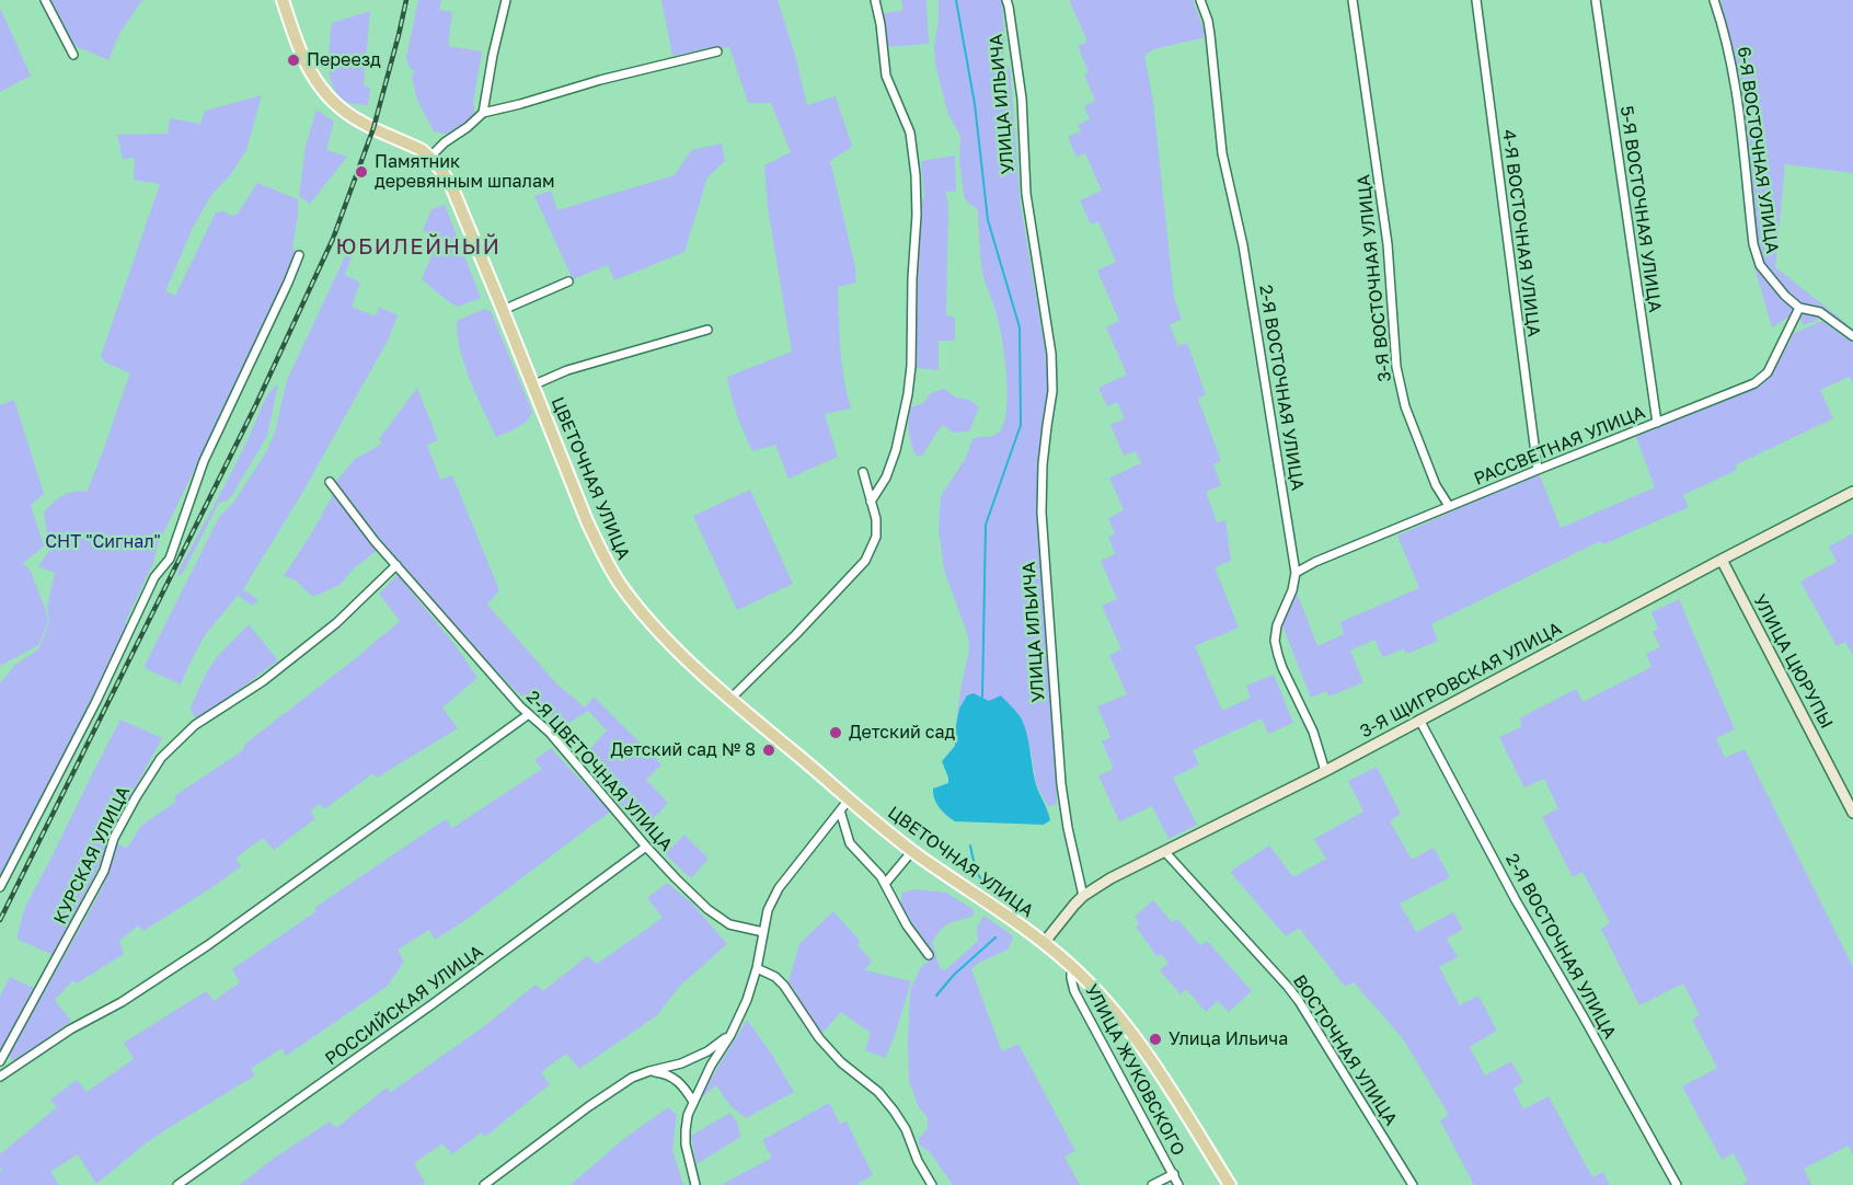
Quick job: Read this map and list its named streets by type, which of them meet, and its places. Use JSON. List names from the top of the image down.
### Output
{
  "streets": {
    "main road": ["ЦВЕТОЧНАЯ УЛИЦА"],
    "street": [
      "УЛИЦА ИЛЬИЧА",
      "6-Я ВОСТОЧНАЯ УЛИЦА",
      "5-Я ВОСТОЧНАЯ УЛИЦА",
      "4-Я ВОСТОЧНАЯ УЛИЦА",
      "3-Я ВОСТОЧНАЯ УЛИЦА",
      "2-Я ВОСТОЧНАЯ УЛИЦА",
      "РАССВЕТНАЯ УЛИЦА",
      "УЛИЦА ЦЮРУПЫ",
      "3-Я ЩИГРОВСКАЯ УЛИЦА",
      "2-Я ЦВЕТОЧНАЯ УЛИЦА",
      "КУРСКАЯ УЛИЦА",
      "РОССИЙСКАЯ УЛИЦА",
      "ВОСТОЧНАЯ УЛИЦА",
      "УЛИЦА ЖУКОВСКОГО"
    ]
  },
  "crossings": [
    ["УЛИЦА ИЛЬИЧА", "3-Я ЩИГРОВСКАЯ УЛИЦА"],
    ["6-Я ВОСТОЧНАЯ УЛИЦА", "РАССВЕТНАЯ УЛИЦА"],
    ["5-Я ВОСТОЧНАЯ УЛИЦА", "РАССВЕТНАЯ УЛИЦА"],
    ["4-Я ВОСТОЧНАЯ УЛИЦА", "РАССВЕТНАЯ УЛИЦА"],
    ["3-Я ВОСТОЧНАЯ УЛИЦА", "РАССВЕТНАЯ УЛИЦА"],
    ["2-Я ВОСТОЧНАЯ УЛИЦА", "РАССВЕТНАЯ УЛИЦА"],
    ["2-Я ВОСТОЧНАЯ УЛИЦА", "3-Я ЩИГРОВСКАЯ УЛИЦА"],
    ["УЛИЦА ЦЮРУПЫ", "3-Я ЩИГРОВСКАЯ УЛИЦА"],
    ["3-Я ЩИГРОВСКАЯ УЛИЦА", "ВОСТОЧНАЯ УЛИЦА"],
    ["2-Я ЦВЕТОЧНАЯ УЛИЦА", "КУРСКАЯ УЛИЦА"],
    ["2-Я ЦВЕТОЧНАЯ УЛИЦА", "РОССИЙСКАЯ УЛИЦА"]
  ],
  "districts": ["ЮБИЛЕЙНЫЙ"],
  "parks": ["СНТ \"Сигнал\""],
  "places": [
    "Переезд",
    "Памятник деревянным шпалам",
    "Детский сад",
    "Детский сад № 8",
    "Улица Ильича"
  ]
}
